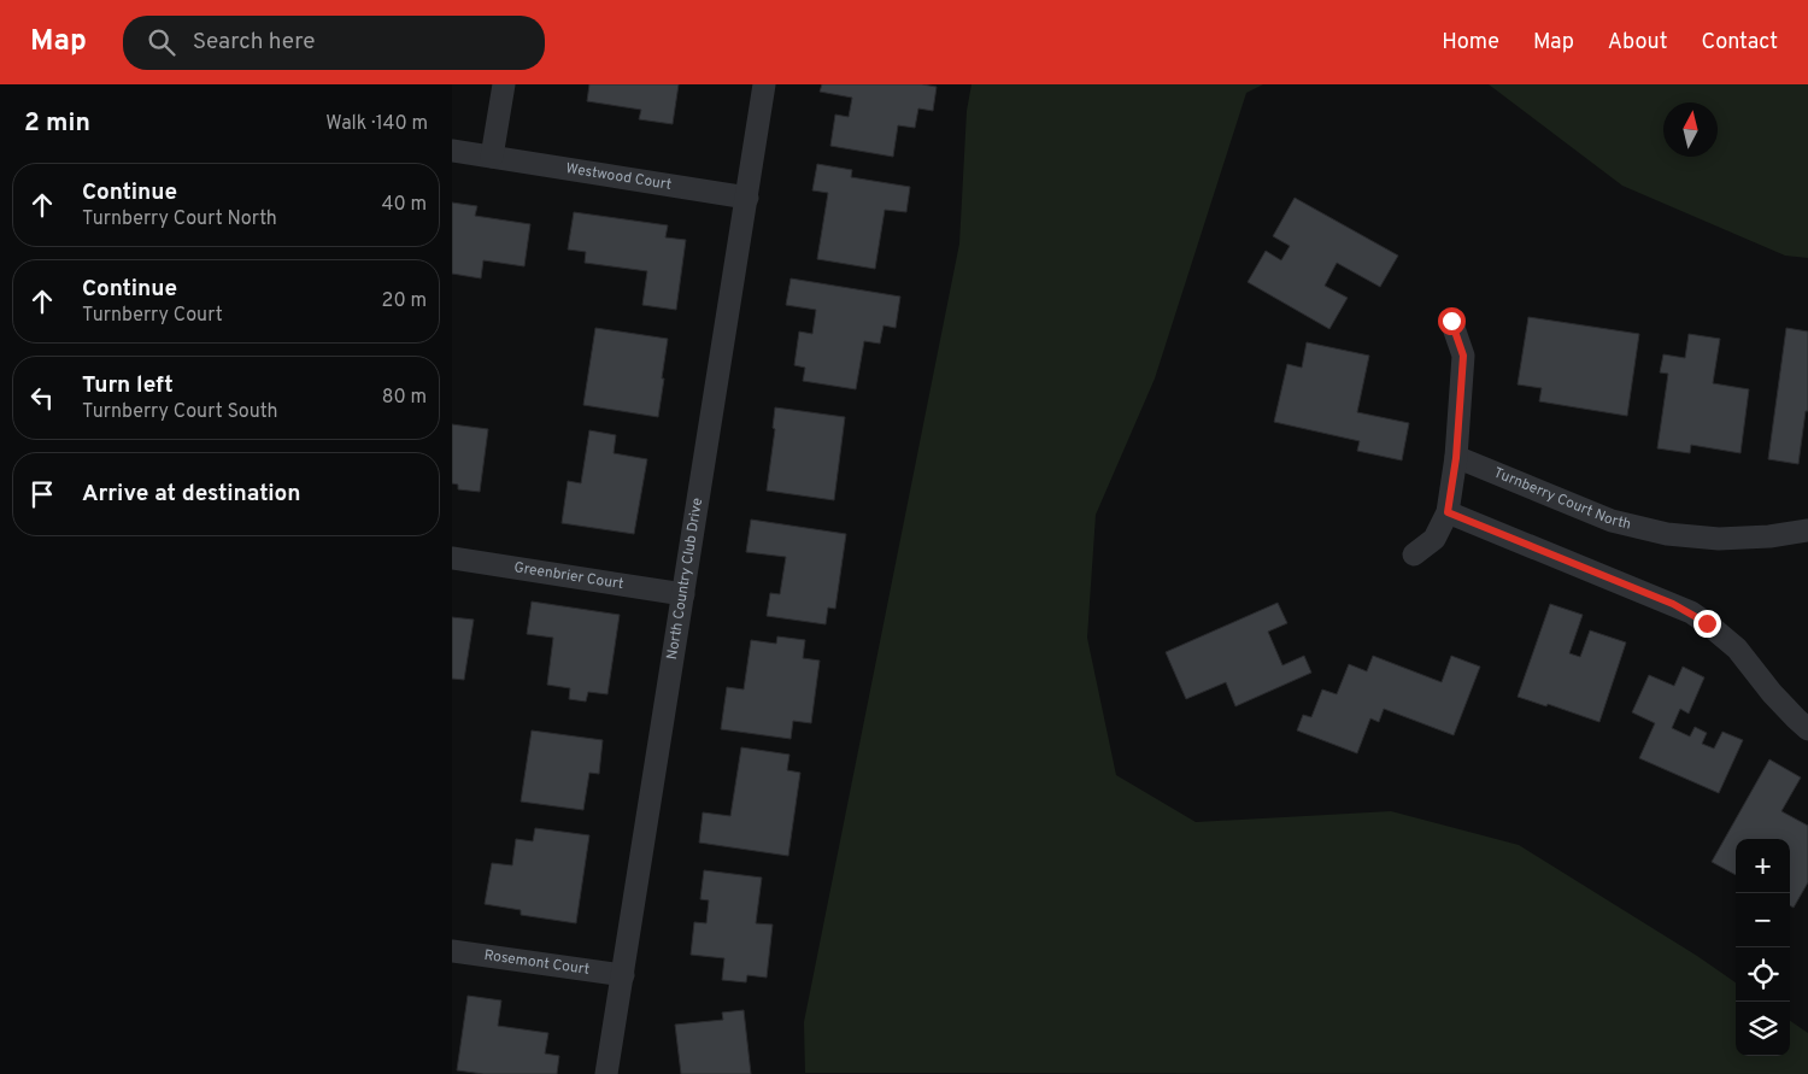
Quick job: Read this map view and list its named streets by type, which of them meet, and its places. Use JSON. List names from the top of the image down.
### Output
{
  "streets": {
    "street": [
      "Westwood Court",
      "Turnberry Court North",
      "Greenbrier Court",
      "North Country Club Drive",
      "Rosemont Court"
    ]
  },
  "crossings": [
    ["Westwood Court", "North Country Club Drive"],
    ["Greenbrier Court", "North Country Club Drive"],
    ["North Country Club Drive", "Rosemont Court"]
  ],
  "north": "top",
  "page": {
    "header": "Map",
    "search": "Search here",
    "nav": [
      "Home",
      "Map",
      "About",
      "Contact"
    ],
    "heading": ["2 min", "Walk · 140 m"],
    "list": [
      ["Continue", "Turnberry Court North", "40 m"],
      ["Continue", "Turnberry Court", "20 m"],
      ["Turn left", "Turnberry Court South", "80 m"],
      "Arrive at destination"
    ],
    "map_buttons": ["+", "−"]
  }
}
